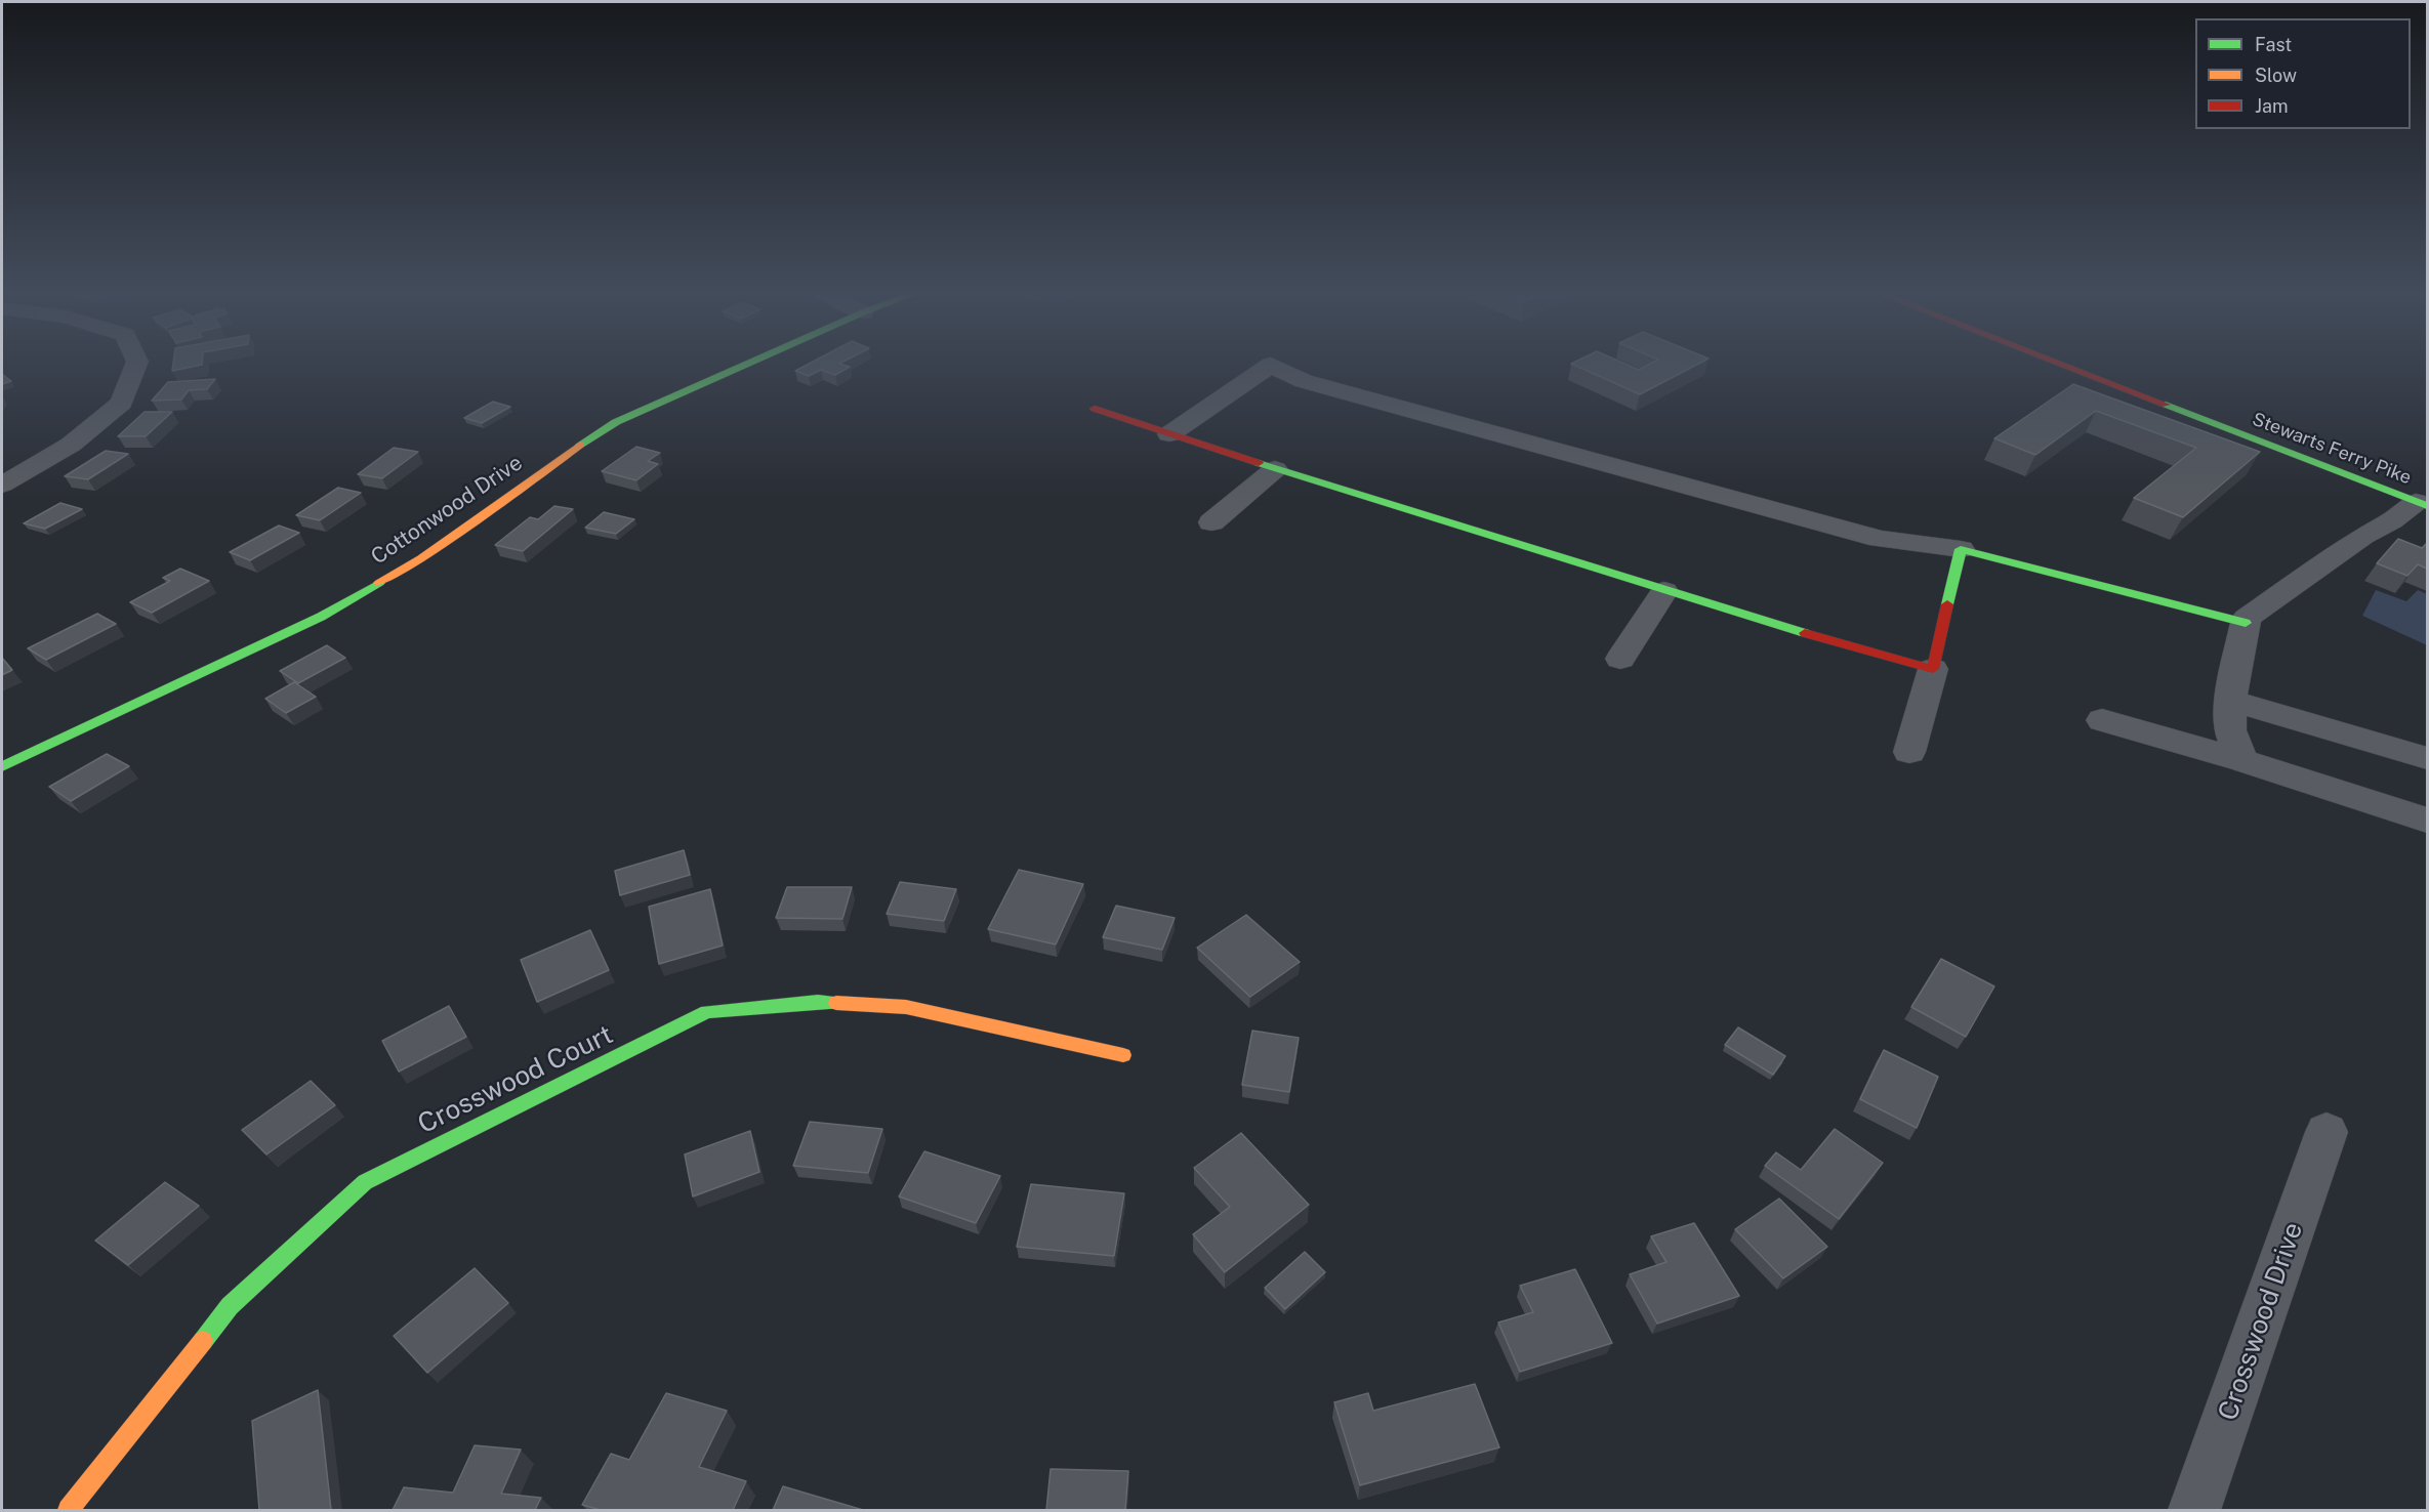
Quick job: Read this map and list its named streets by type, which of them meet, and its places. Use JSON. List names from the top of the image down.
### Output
{
  "streets": {
    "street": [
      "Stewarts Ferry Pike",
      "Cottonwood Drive",
      "Crosswood Court",
      "Crosswood Drive"
    ]
  },
  "legend": ["Fast", "Slow", "Jam"]
}
